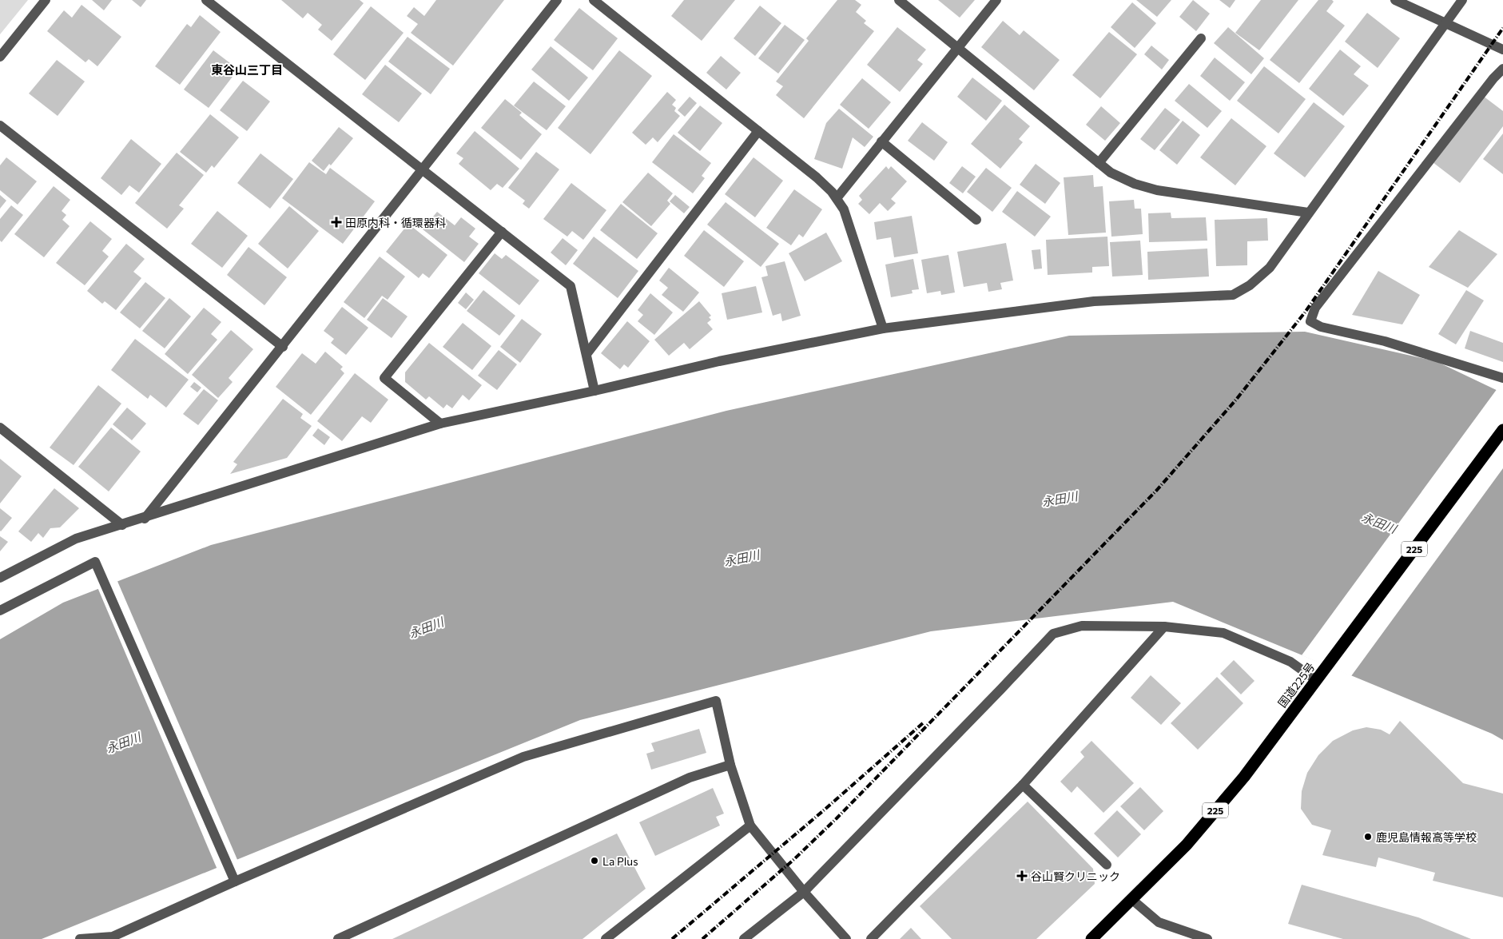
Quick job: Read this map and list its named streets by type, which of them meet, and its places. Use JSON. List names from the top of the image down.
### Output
{
  "streets": {
    "highway": ["225", "国道225号"]
  },
  "districts": ["東谷山三丁目"],
  "water": ["永田川"],
  "places": {
    "health": ["田原内科・循環器科", "谷山賢クリニック"],
    "other": ["鹿児島情報高等学校", "La Plus"]
  }
}
